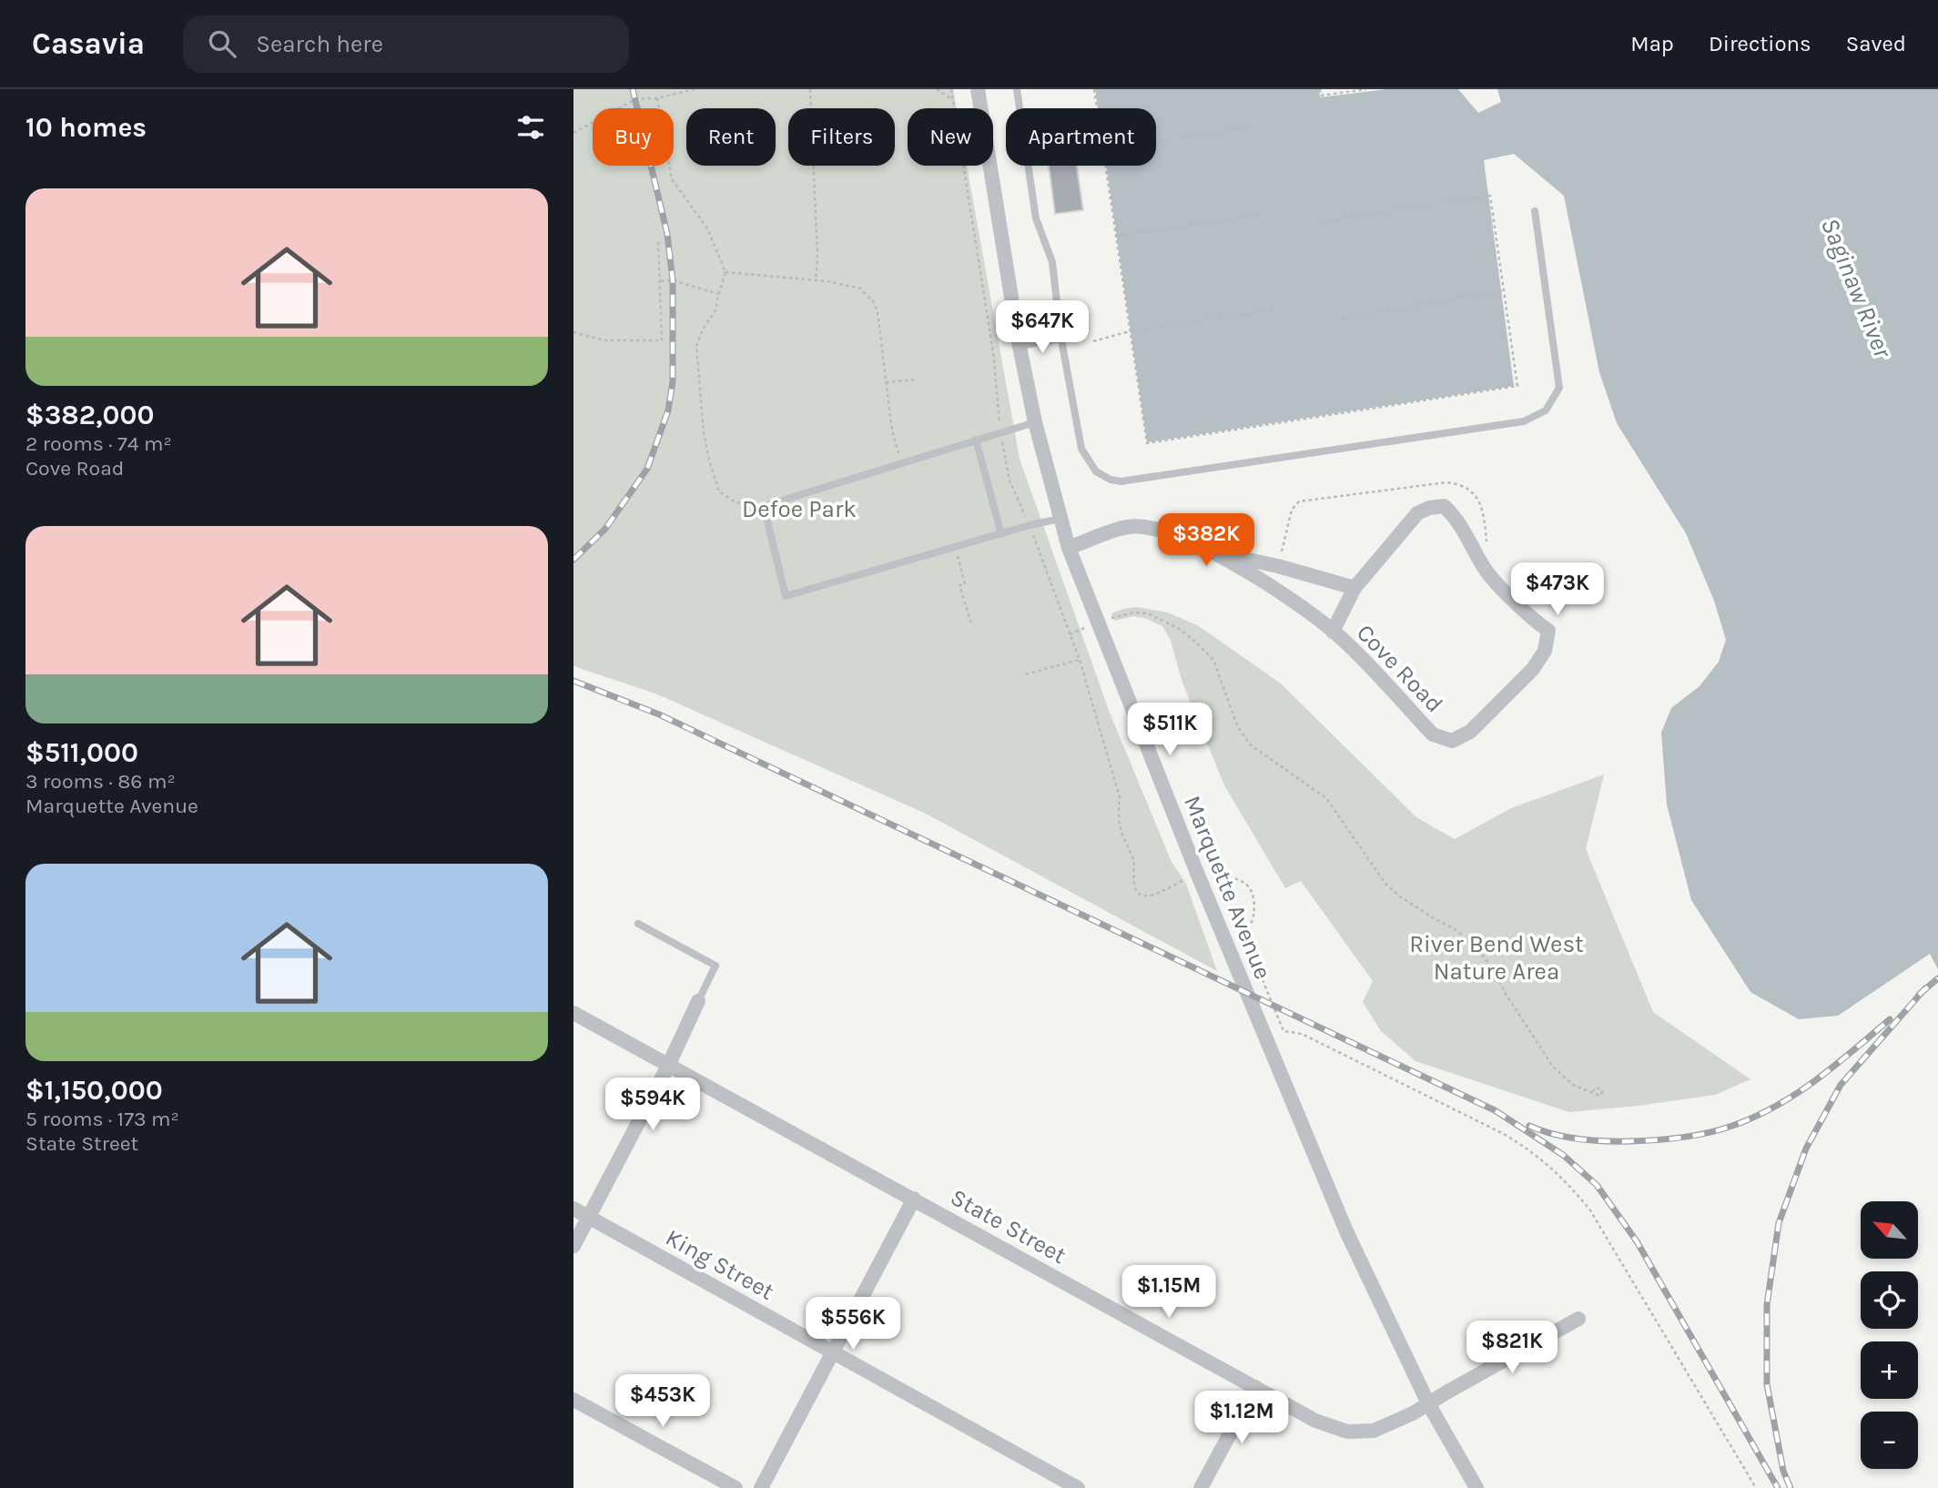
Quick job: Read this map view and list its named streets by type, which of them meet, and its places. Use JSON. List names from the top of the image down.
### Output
{
  "streets": {
    "street": [
      "Cove Road",
      "Marquette Avenue",
      "State Street",
      "King Street"
    ]
  },
  "crossings": [
    ["Cove Road", "Marquette Avenue"],
    ["Marquette Avenue", "State Street"]
  ],
  "water": ["Saginaw River"],
  "parks": ["Defoe Park", "River Bend West Nature Area"],
  "north": "top left",
  "page": {
    "header": "Casavia",
    "search": "Search here",
    "nav": ["Map", "Directions", "Saved"],
    "heading": "10 homes",
    "chip": [
      "Buy",
      "Rent",
      "Filters",
      "New",
      "Apartment"
    ],
    "list": [
      {
        "name": "$382,000",
        "note": "2 rooms · 74 m² · Cove Road"
      },
      {
        "name": "$511,000",
        "note": "3 rooms · 86 m² · Marquette Avenue"
      },
      {
        "name": "$1,150,000",
        "note": "5 rooms · 173 m² · State Street"
      }
    ],
    "price": [
      "$647K",
      "$382K",
      "$473K",
      "$511K",
      "$594K",
      "$1.15M",
      "$556K",
      "$821K",
      "$453K",
      "$1.12M"
    ],
    "map_buttons": ["+", "−"]
  }
}
